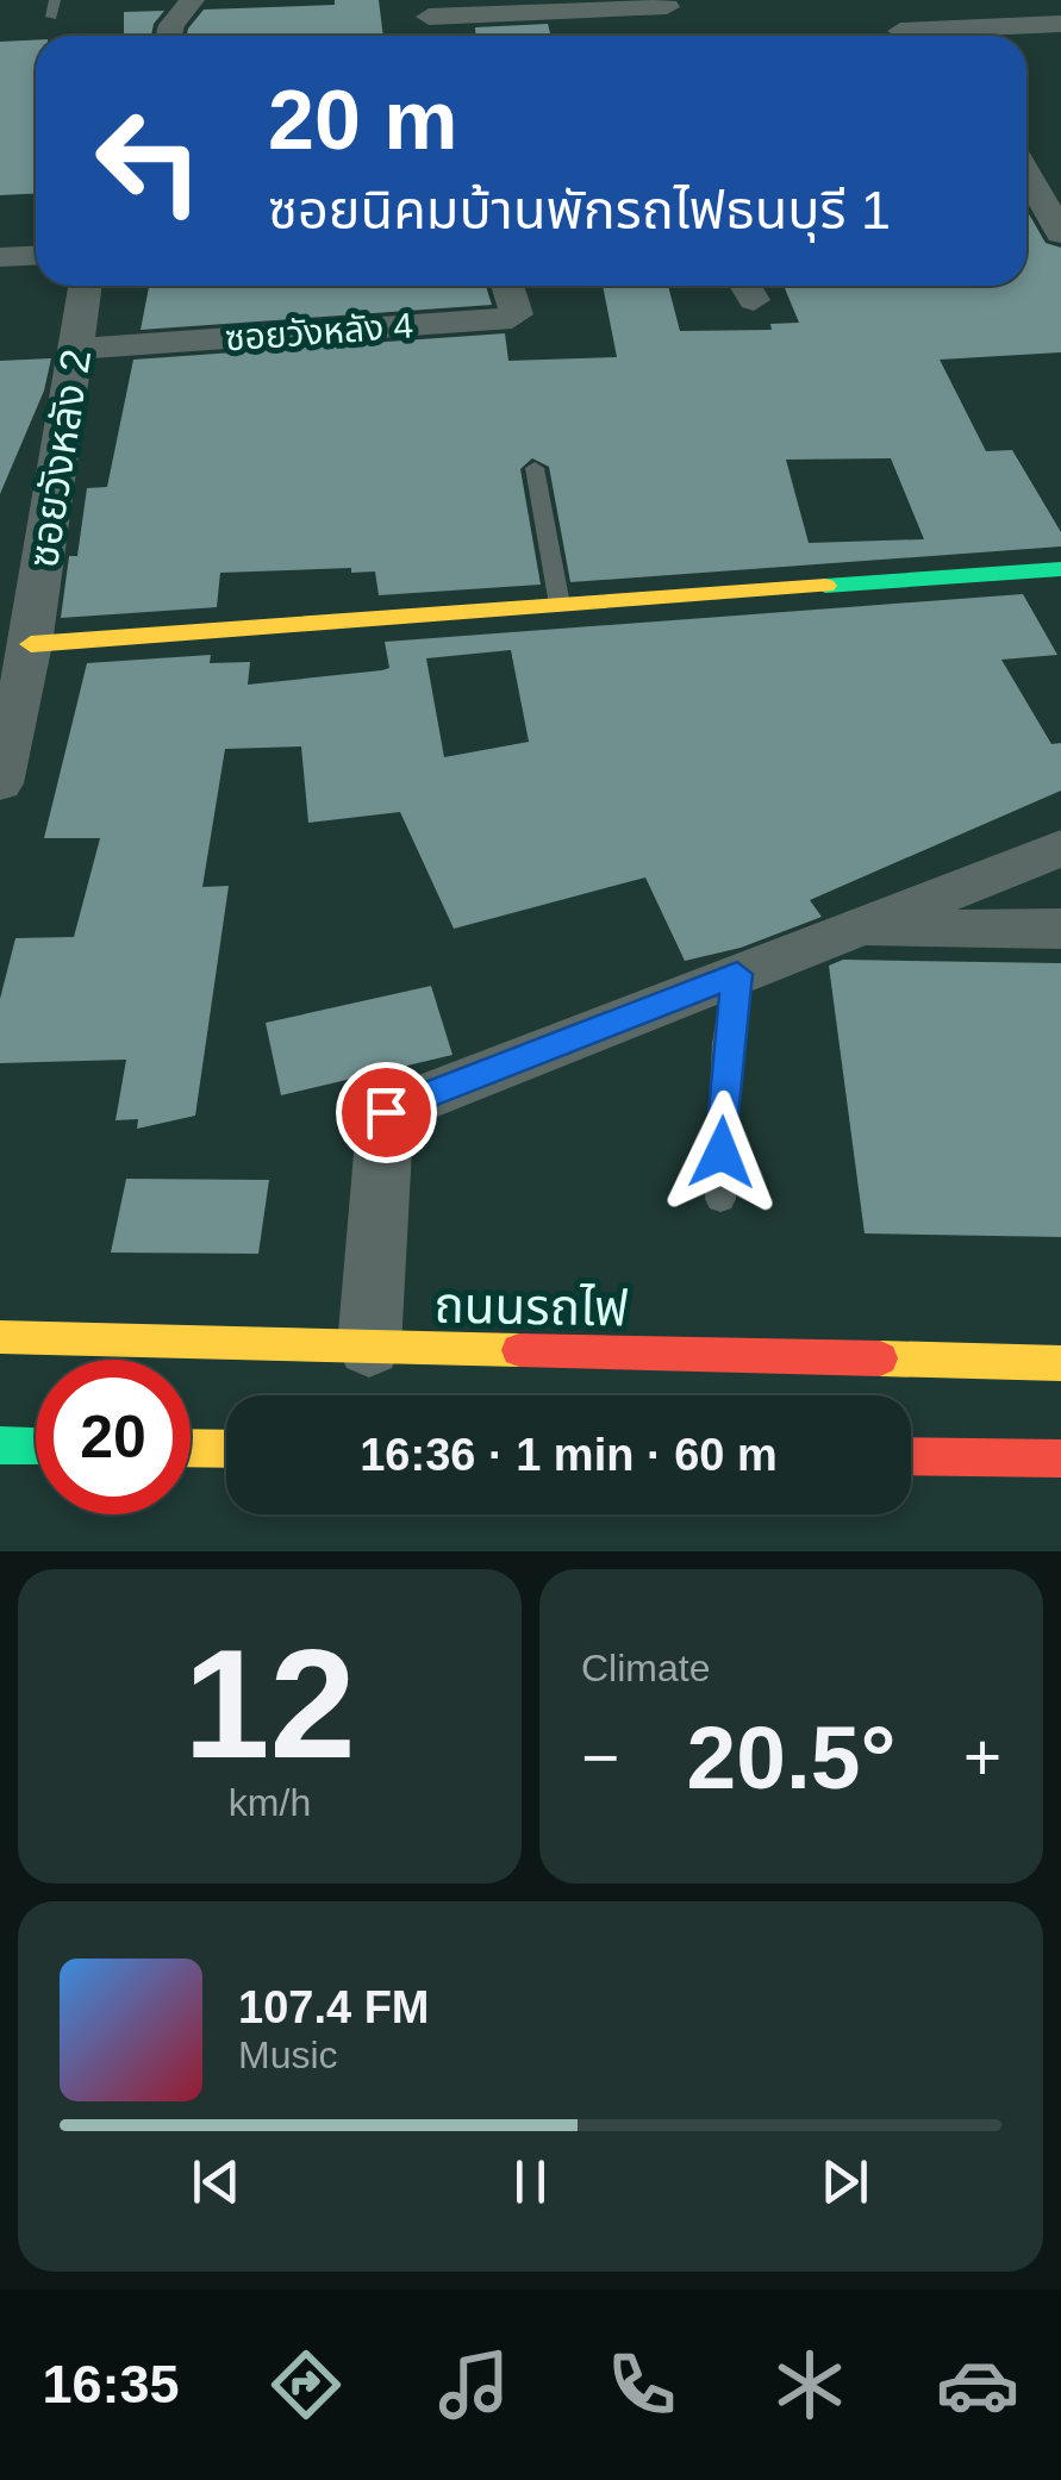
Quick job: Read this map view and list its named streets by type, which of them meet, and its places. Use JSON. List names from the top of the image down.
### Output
{
  "streets": {
    "street": ["ซอยวังหลัง 4", "ซอยวังหลัง 2", "ถนนรถไฟ"]
  },
  "crossings": [
    ["ซอยวังหลัง 4", "ซอยวังหลัง 2"]
  ],
  "page": {
    "turn": ["20 m", "ซอยนิคมบ้านพักรถไฟธนบุรี 1"],
    "limit": "20",
    "trip": "16:36 · 1 min · 60 m",
    "tile": [
      ["12", "km/h"],
      "Climate"
    ],
    "heat": ["−", "20.5°", "+"],
    "song": ["107.4 FM", "Music"],
    "tabs": "16:35"
  }
}
